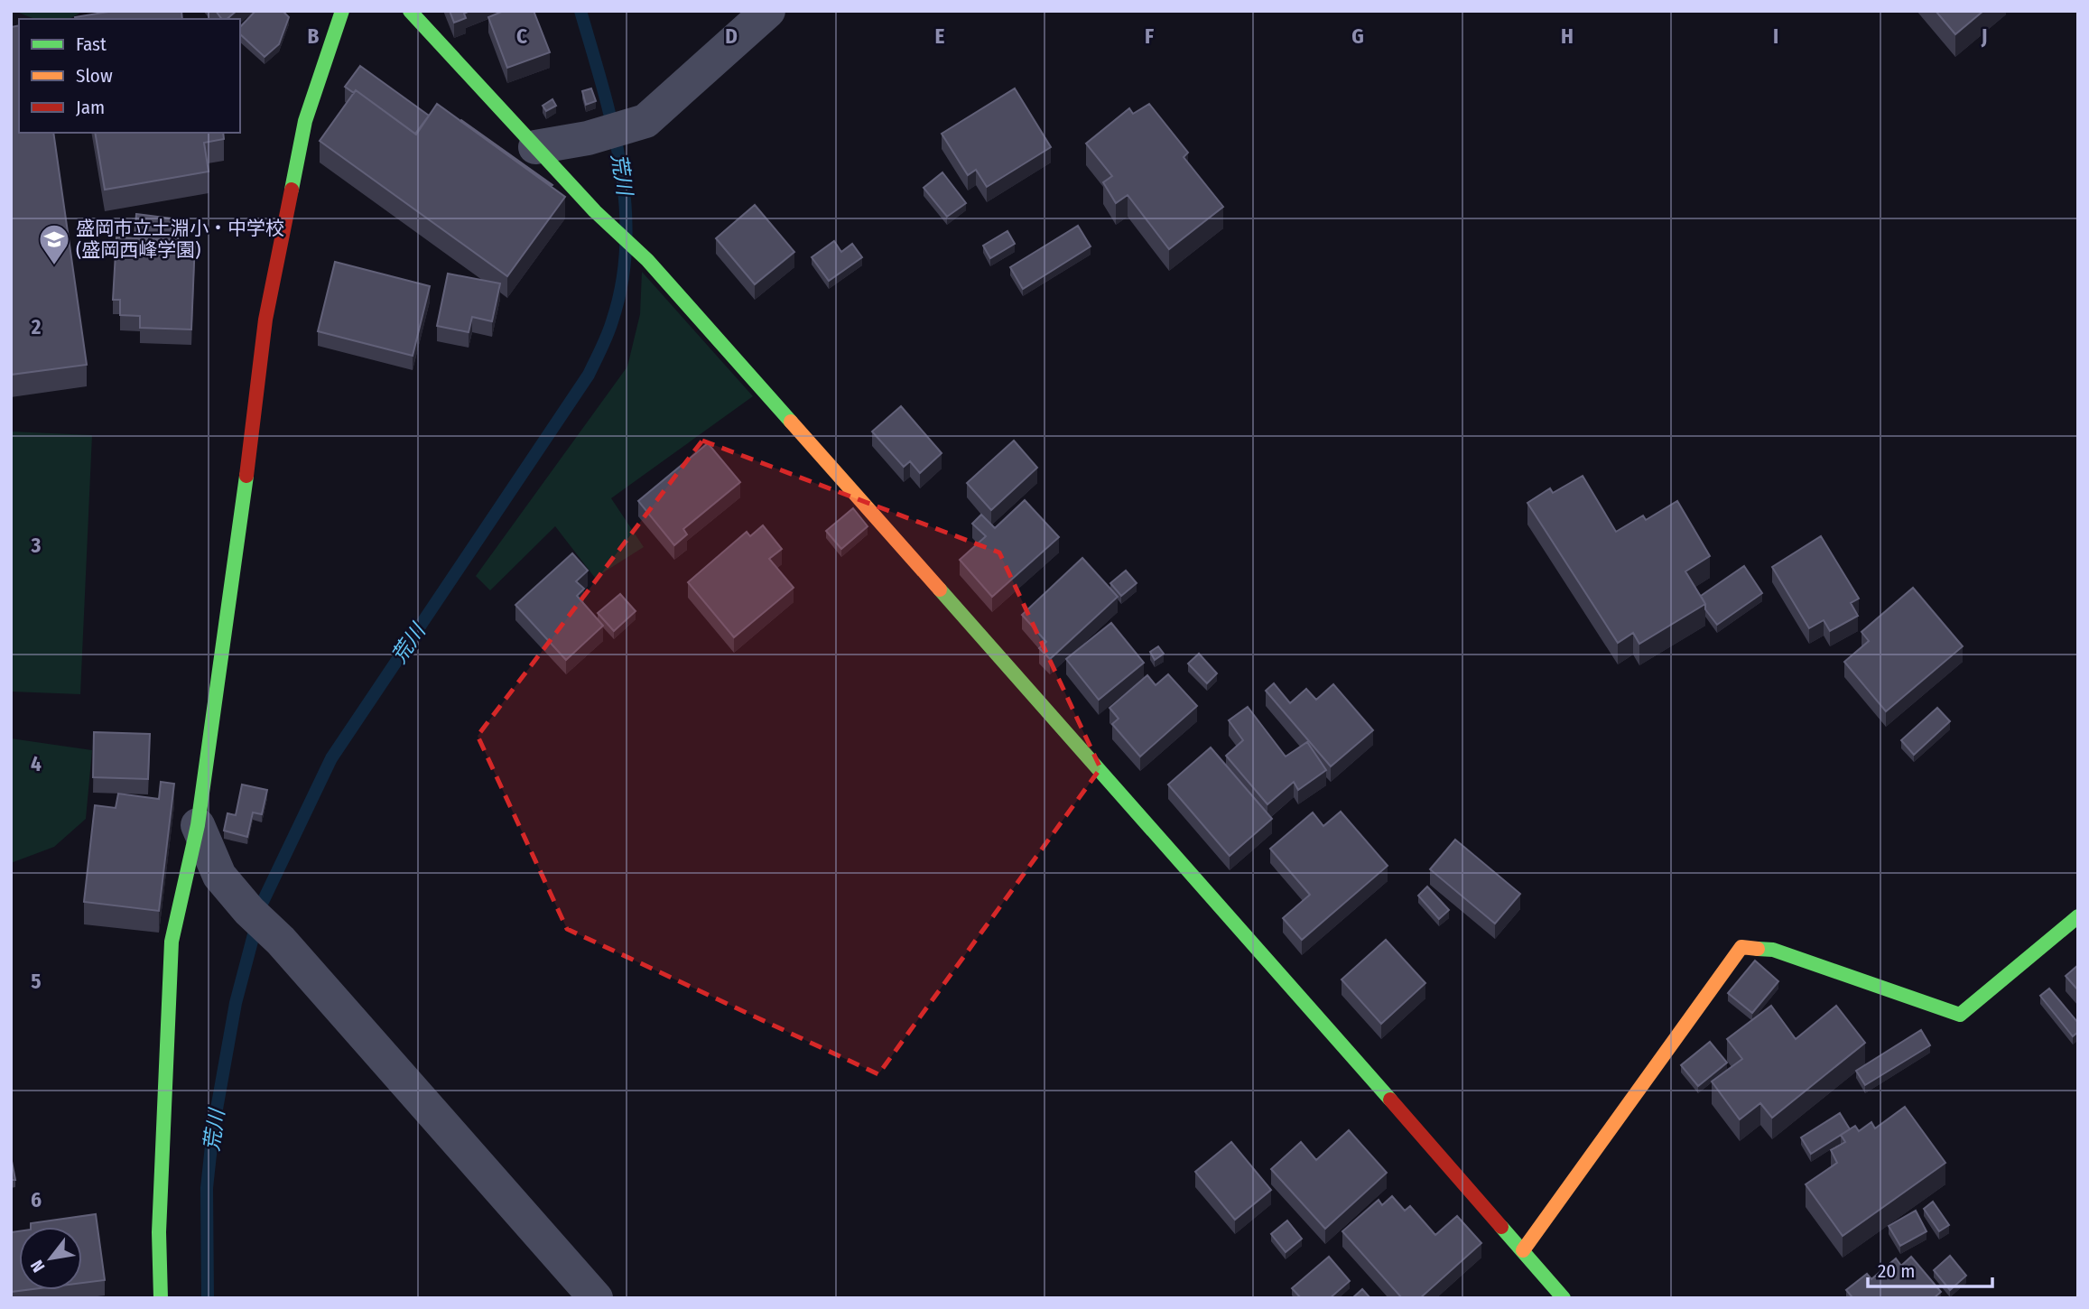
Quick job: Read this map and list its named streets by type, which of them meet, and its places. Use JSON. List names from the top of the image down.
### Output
{
  "water": ["荒川"],
  "places": {
    "school or university": ["盛岡市立土淵小・中学校 (盛岡西峰学園)"]
  },
  "legend": ["Fast", "Slow", "Jam"],
  "scale_bar": "20 m",
  "north": "bottom left",
  "grid": {
    "columns": [
      "B",
      "C",
      "D",
      "E",
      "F",
      "G",
      "H",
      "I",
      "J"
    ],
    "rows": [
      "2",
      "3",
      "4",
      "5",
      "6"
    ]
  }
}
